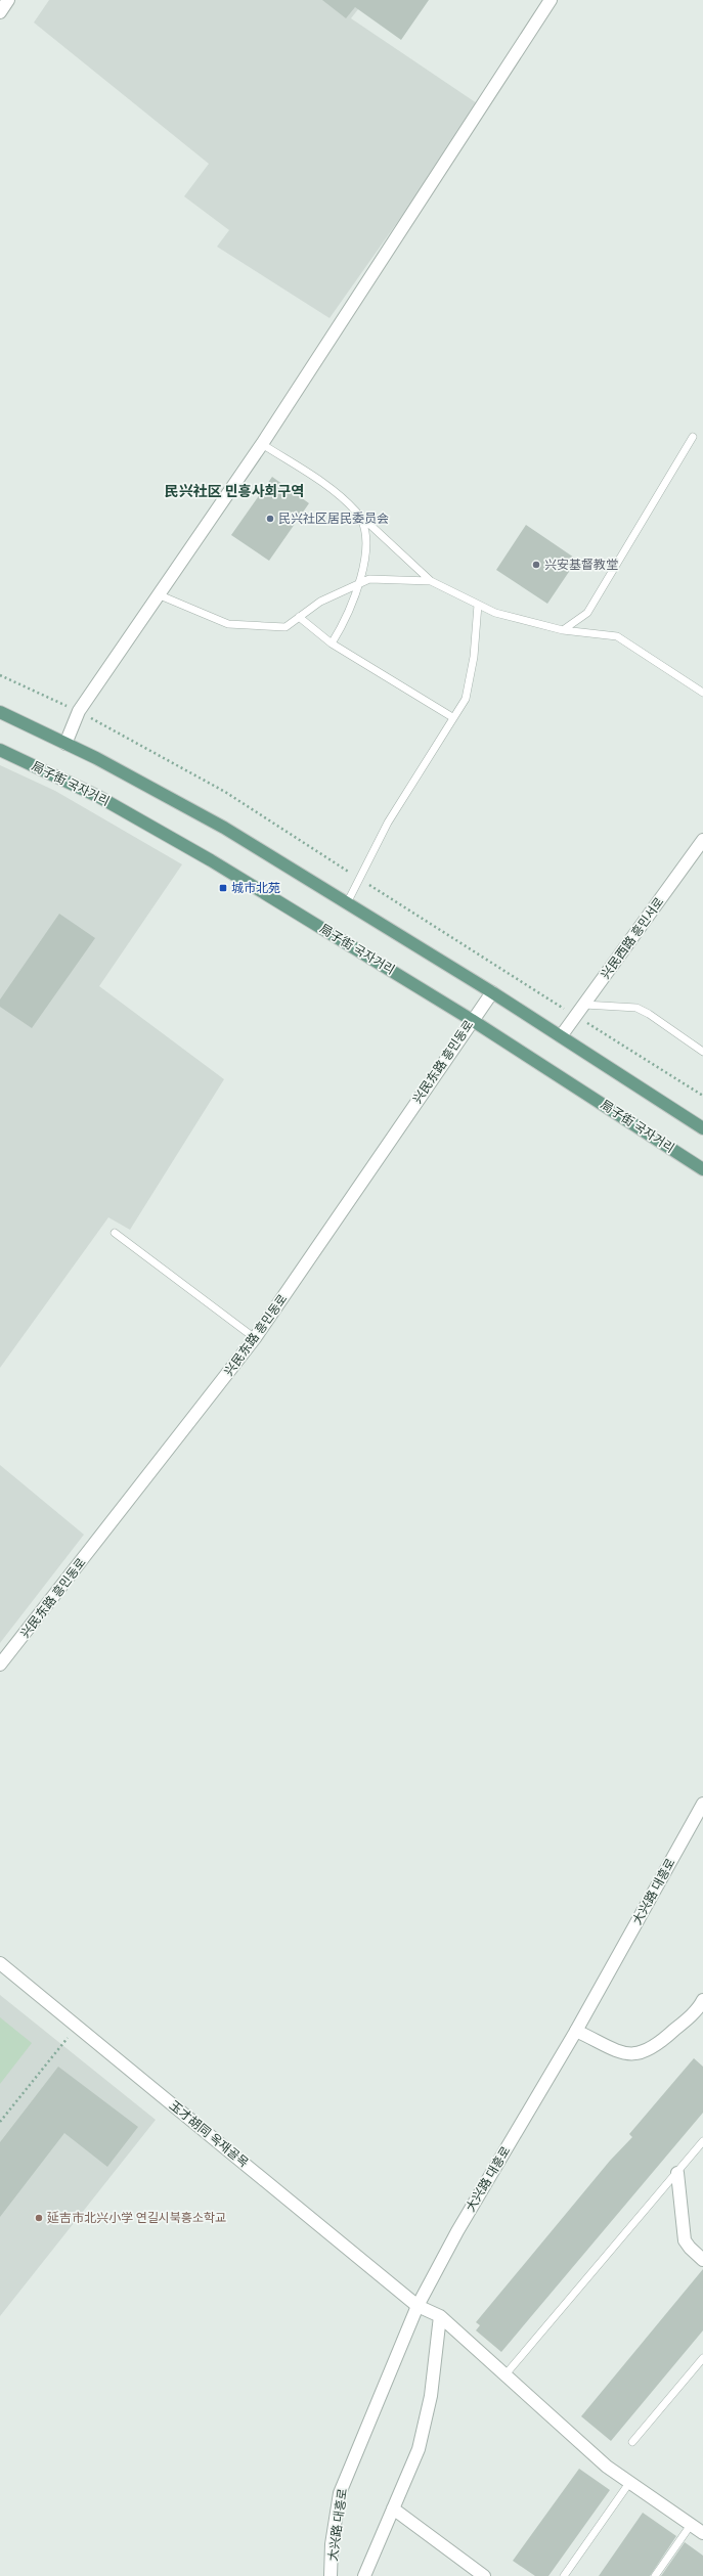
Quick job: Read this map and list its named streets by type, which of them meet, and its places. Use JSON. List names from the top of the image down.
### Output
{
  "streets": {
    "main road": ["局子街 국자거리"],
    "street": [
      "兴民西路 흥민서로",
      "兴民东路 흥민동로",
      "大兴路 대흥로",
      "玉才胡同 옥재골목"
    ]
  },
  "crossings": [
    ["局子街 국자거리", "兴民东路 흥민동로"],
    ["大兴路 대흥로", "玉才胡同 옥재골목"]
  ],
  "districts": ["民兴社区 민흥사회구역"],
  "places": {
    "other": ["民兴社区居民委员会", "兴安基督教堂", "延吉市北兴小学 연길시북흥소학교"],
    "transit": ["城市北苑"]
  }
}
